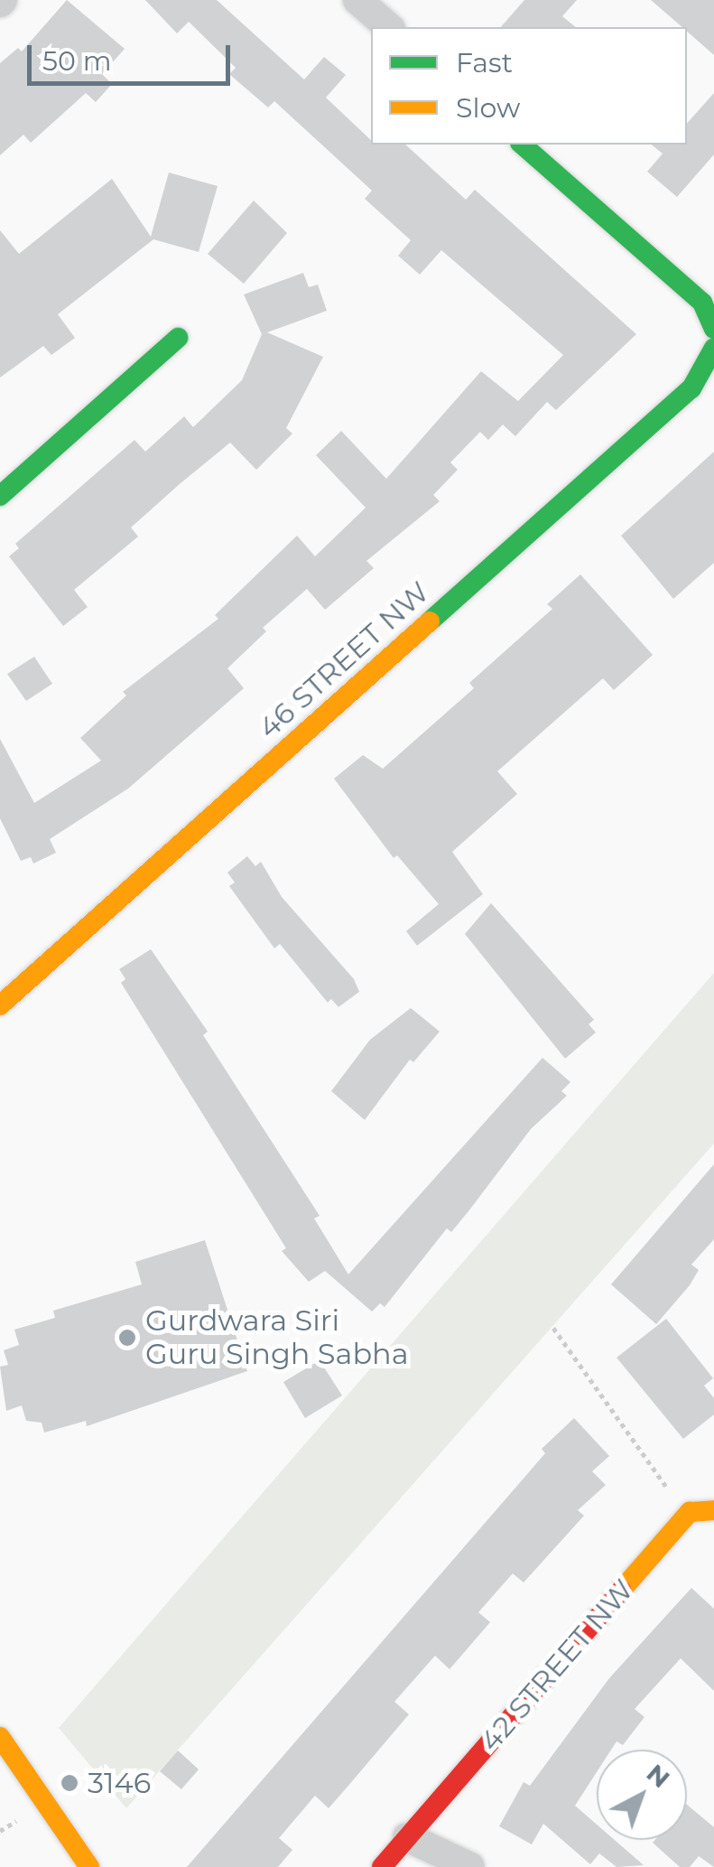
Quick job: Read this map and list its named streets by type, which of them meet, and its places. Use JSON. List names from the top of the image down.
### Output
{
  "streets": {
    "street": ["46 STREET NW", "42 STREET NW"]
  },
  "places": ["Gurdwara Siri Guru Singh Sabha", "3146"],
  "legend": ["Fast", "Slow"],
  "scale_bar": "50 m",
  "north": "top right"
}
